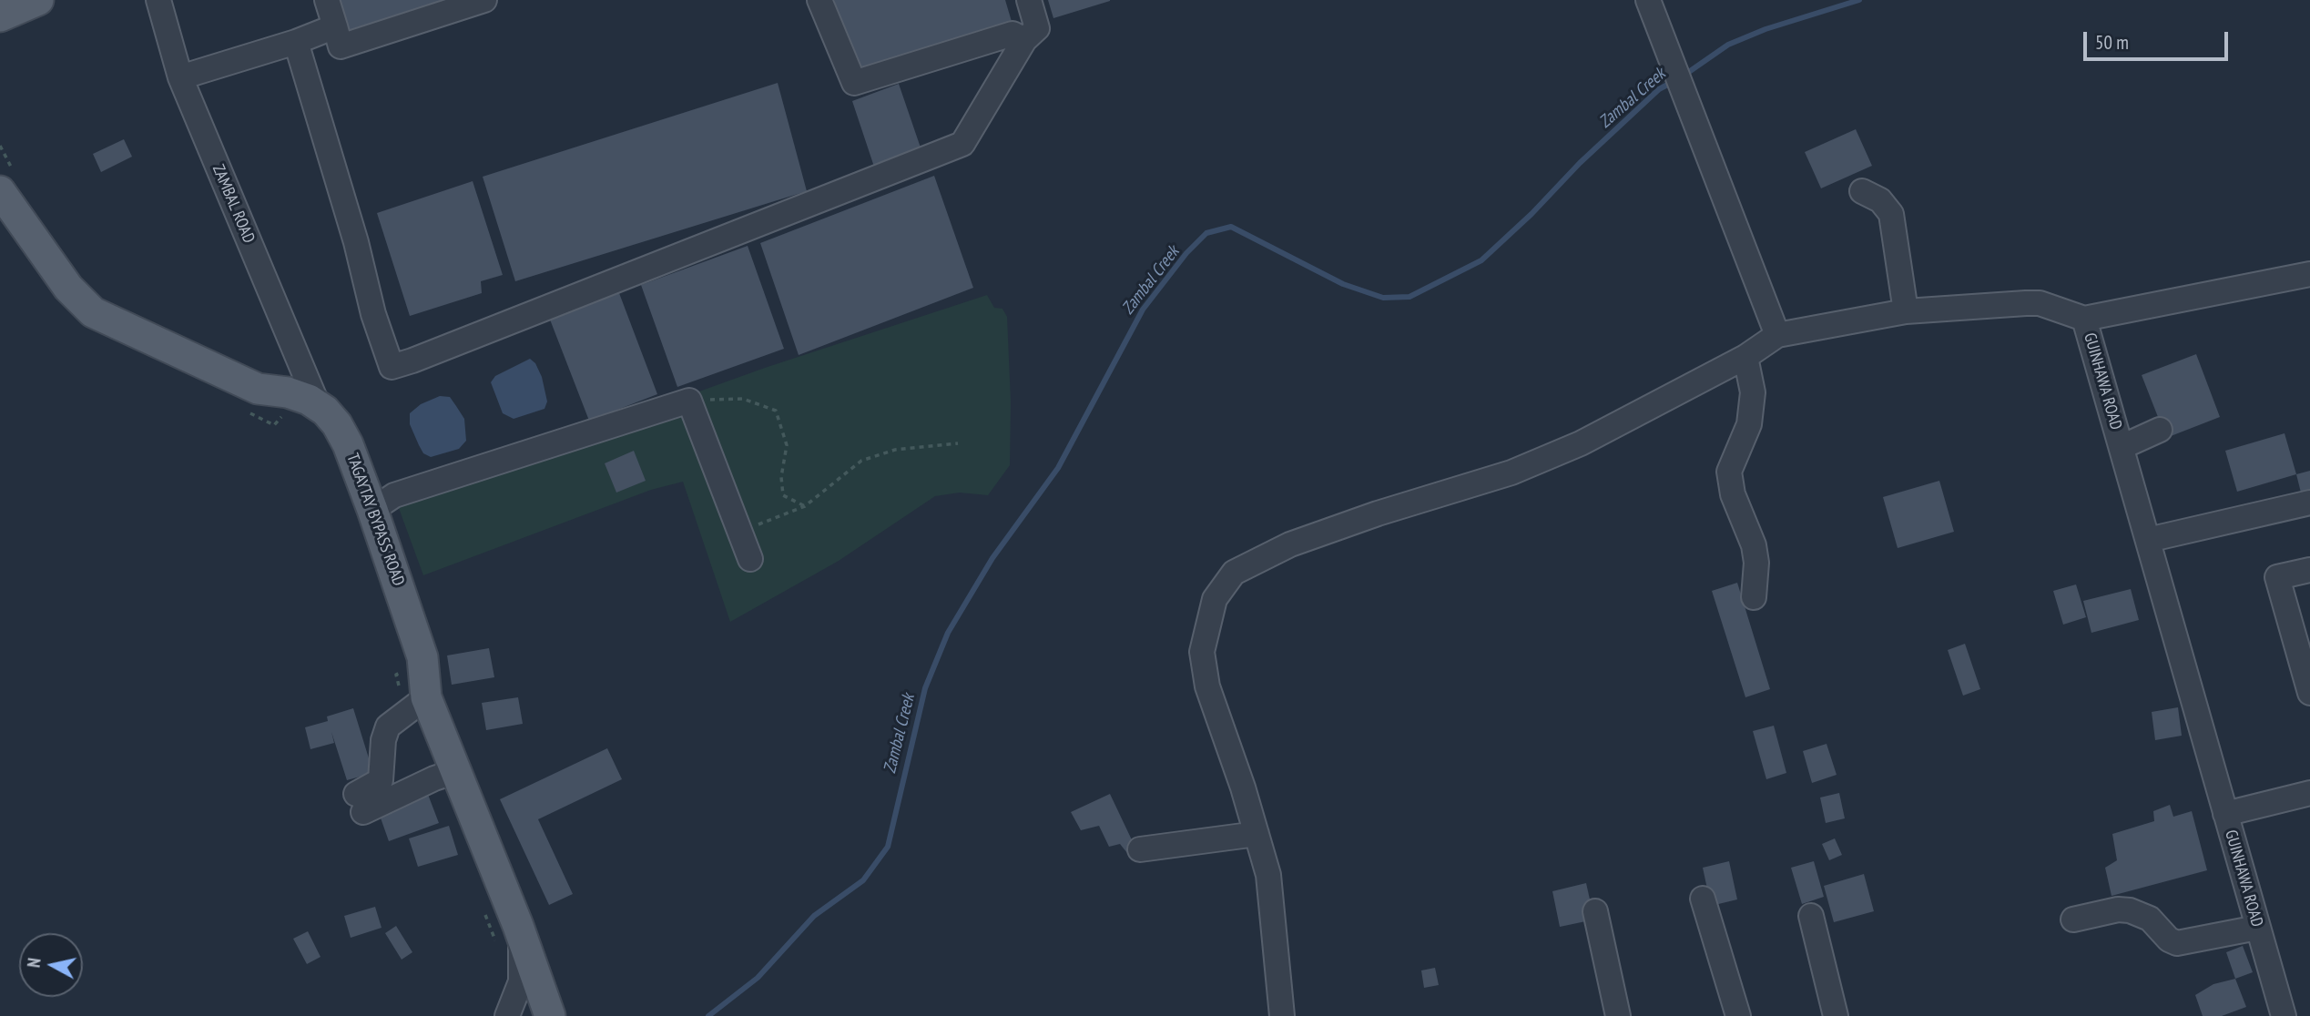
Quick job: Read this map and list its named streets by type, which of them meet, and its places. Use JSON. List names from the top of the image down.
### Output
{
  "streets": {
    "main road": ["TAGAYTAY BYPASS ROAD"],
    "street": ["ZAMBAL ROAD", "GUINHAWA ROAD"]
  },
  "crossings": [
    ["ZAMBAL ROAD", "TAGAYTAY BYPASS ROAD"]
  ],
  "water": ["Zambal Creek"],
  "scale_bar": "50 m",
  "north": "left"
}
